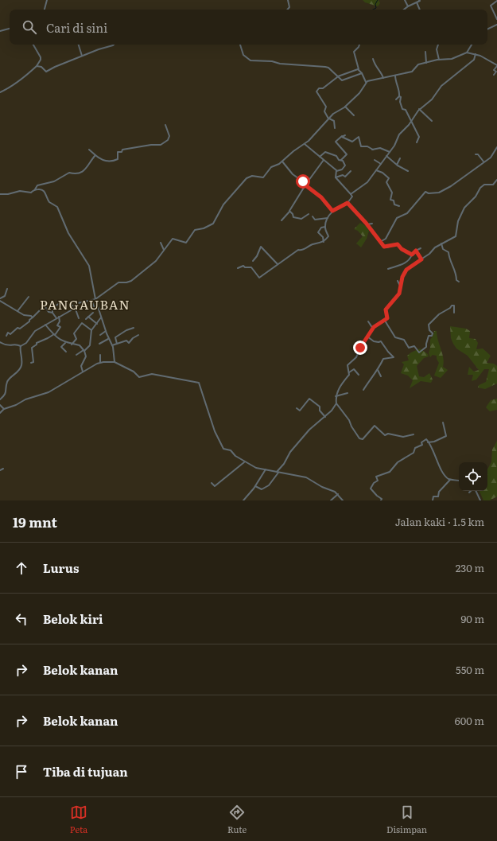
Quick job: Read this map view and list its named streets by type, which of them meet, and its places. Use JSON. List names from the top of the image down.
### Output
{
  "districts": ["PANGAUBAN"],
  "page": {
    "search": "Cari di sini",
    "heading": ["19 mnt", "Jalan kaki · 1.5 km"],
    "list": [
      ["Lurus", "230 m"],
      ["Belok kiri", "90 m"],
      ["Belok kanan", "550 m"],
      ["Belok kanan", "600 m"],
      "Tiba di tujuan"
    ],
    "nav": ["Peta", "Rute", "Disimpan"]
  }
}
